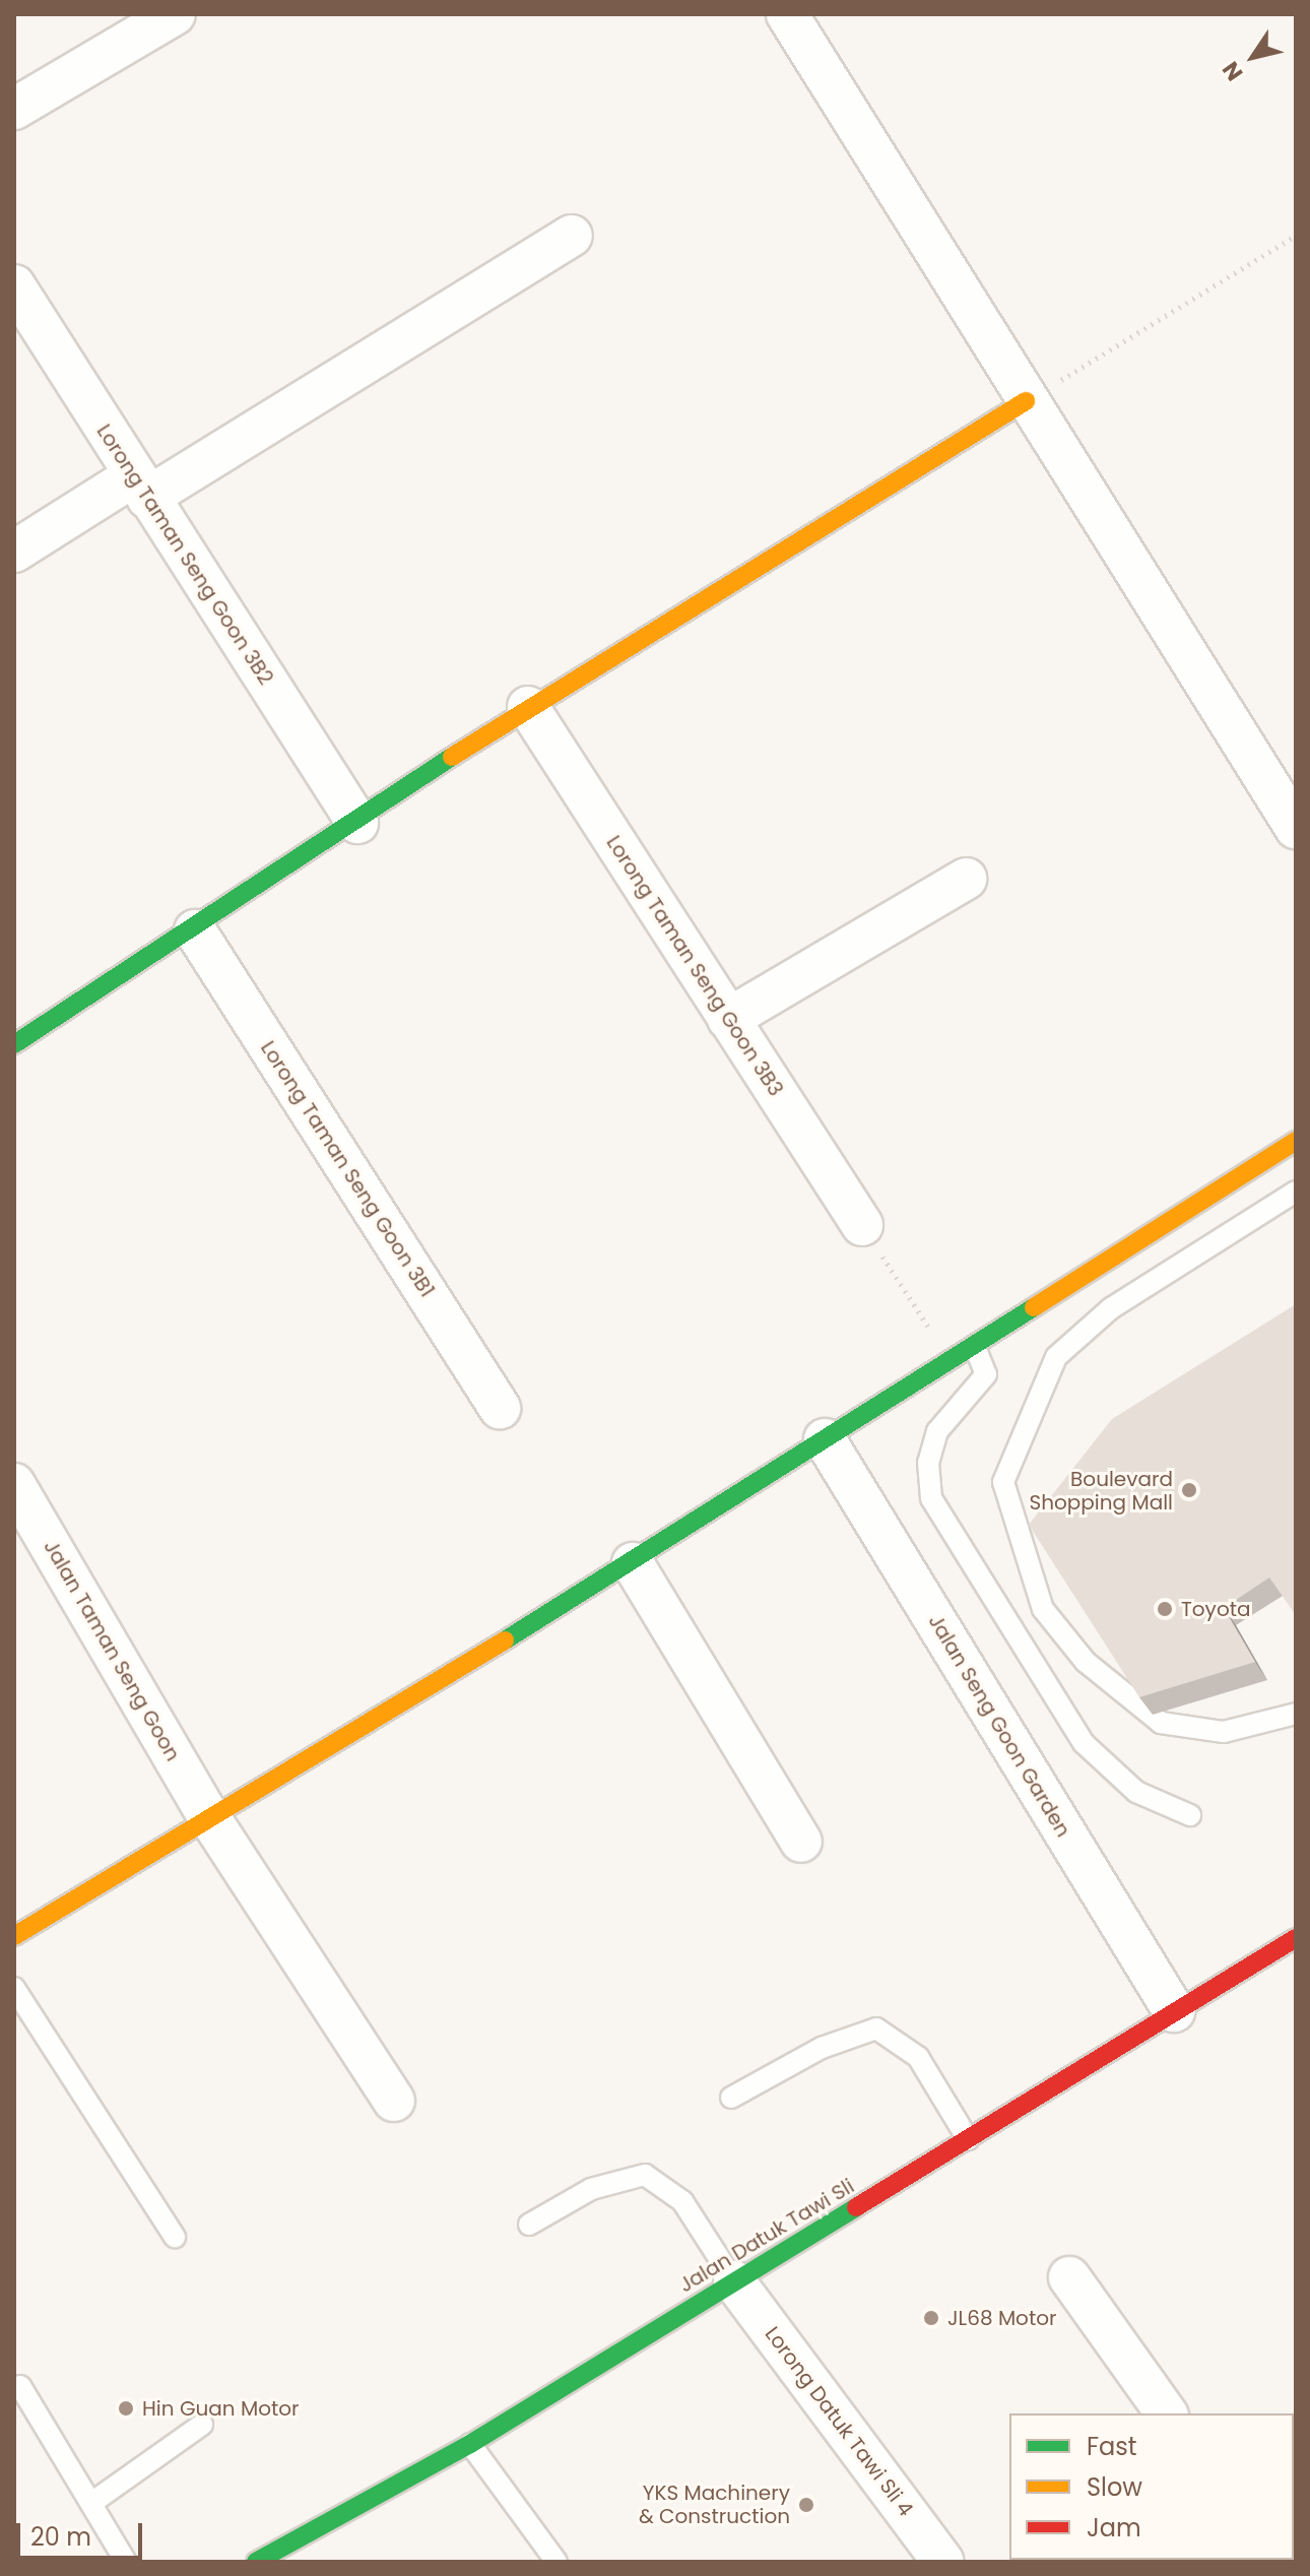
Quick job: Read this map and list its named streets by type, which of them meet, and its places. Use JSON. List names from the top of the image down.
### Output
{
  "streets": {
    "main road": ["Jalan Datuk Tawi Sli"],
    "street": [
      "Lorong Taman Seng Goon 3B2",
      "Lorong Taman Seng Goon 3B3",
      "Lorong Taman Seng Goon 3B1",
      "Jalan Taman Seng Goon",
      "Jalan Seng Goon Garden",
      "Lorong Datuk Tawi Sli 4"
    ]
  },
  "crossings": [
    ["Jalan Seng Goon Garden", "Jalan Datuk Tawi Sli"],
    ["Jalan Datuk Tawi Sli", "Lorong Datuk Tawi Sli 4"]
  ],
  "places": [
    "Boulevard Shopping Mall",
    "Toyota",
    "JL68 Motor",
    "Hin Guan Motor",
    "YKS Machinery & Construction"
  ],
  "legend": ["Fast", "Slow", "Jam"],
  "scale_bar": "20 m",
  "north": "bottom left"
}
